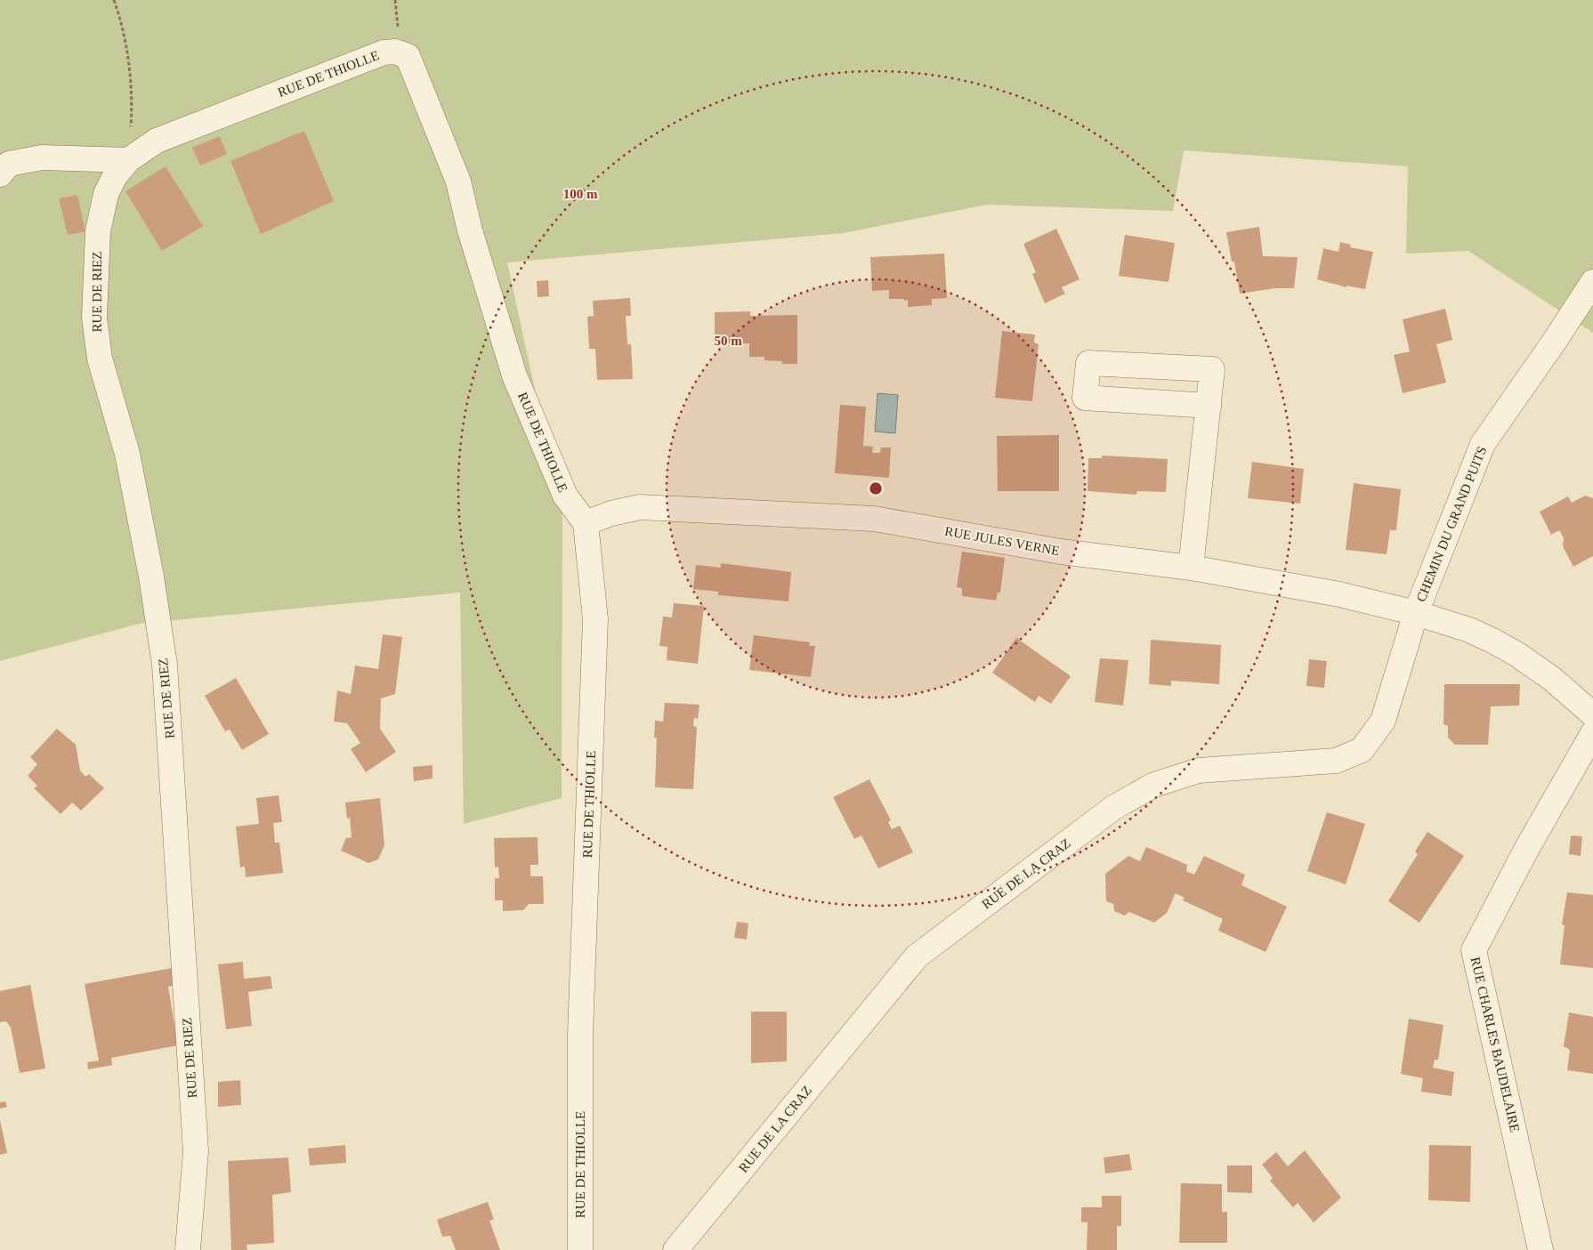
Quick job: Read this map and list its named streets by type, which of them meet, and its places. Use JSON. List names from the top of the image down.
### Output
{
  "streets": {
    "street": [
      "RUE DE THIOLLE",
      "RUE DE RIEZ",
      "CHEMIN DU GRAND PUITS",
      "RUE JULES VERNE",
      "RUE DE LA CRAZ",
      "RUE CHARLES BAUDELAIRE"
    ]
  },
  "crossings": [
    ["RUE DE THIOLLE", "RUE DE RIEZ"],
    ["RUE DE THIOLLE", "RUE JULES VERNE"],
    ["CHEMIN DU GRAND PUITS", "RUE JULES VERNE"],
    ["CHEMIN DU GRAND PUITS", "RUE DE LA CRAZ"],
    ["RUE JULES VERNE", "RUE DE LA CRAZ"]
  ],
  "rings": ["100 m", "50 m"]
}
